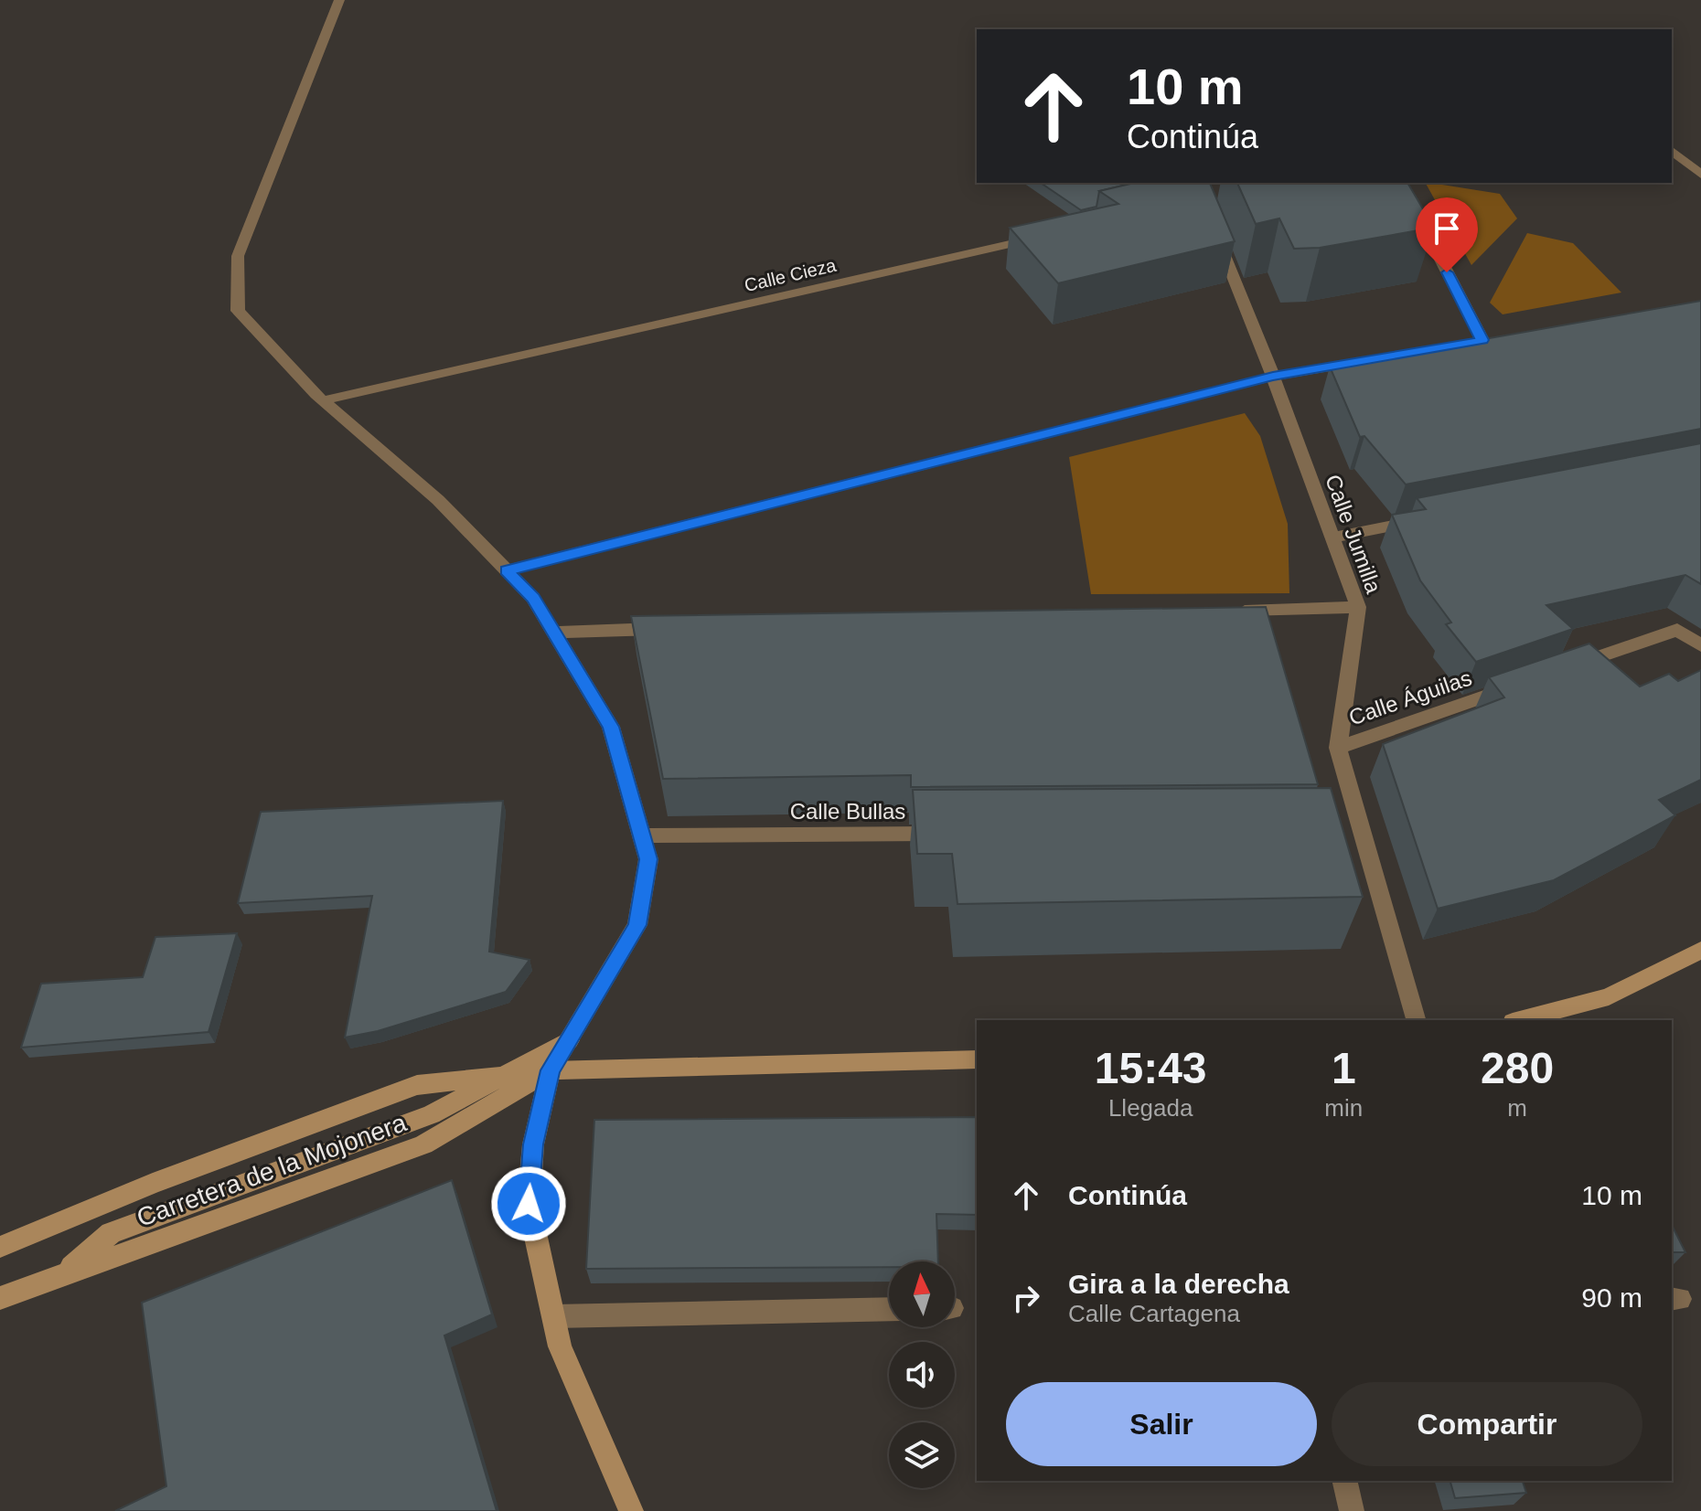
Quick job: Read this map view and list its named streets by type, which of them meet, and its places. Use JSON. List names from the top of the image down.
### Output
{
  "streets": {
    "street": [
      "Calle Cieza",
      "Calle Jumilla",
      "Calle Águilas",
      "Calle Bullas",
      "Carretera de la Mojonera"
    ]
  },
  "crossings": [
    ["Calle Jumilla", "Calle Águilas"]
  ],
  "north": "top",
  "page": {
    "turn": ["10 m", "Continúa"],
    "eta": [
      "15:43",
      "Llegada",
      "1",
      "min",
      "280",
      "m"
    ],
    "list": [
      {
        "name": "Continúa",
        "value": "10 m"
      },
      {
        "name": "Gira a la derecha",
        "note": "Calle Cartagena",
        "value": "90 m"
      }
    ],
    "buttons": ["Salir", "Compartir"]
  }
}
